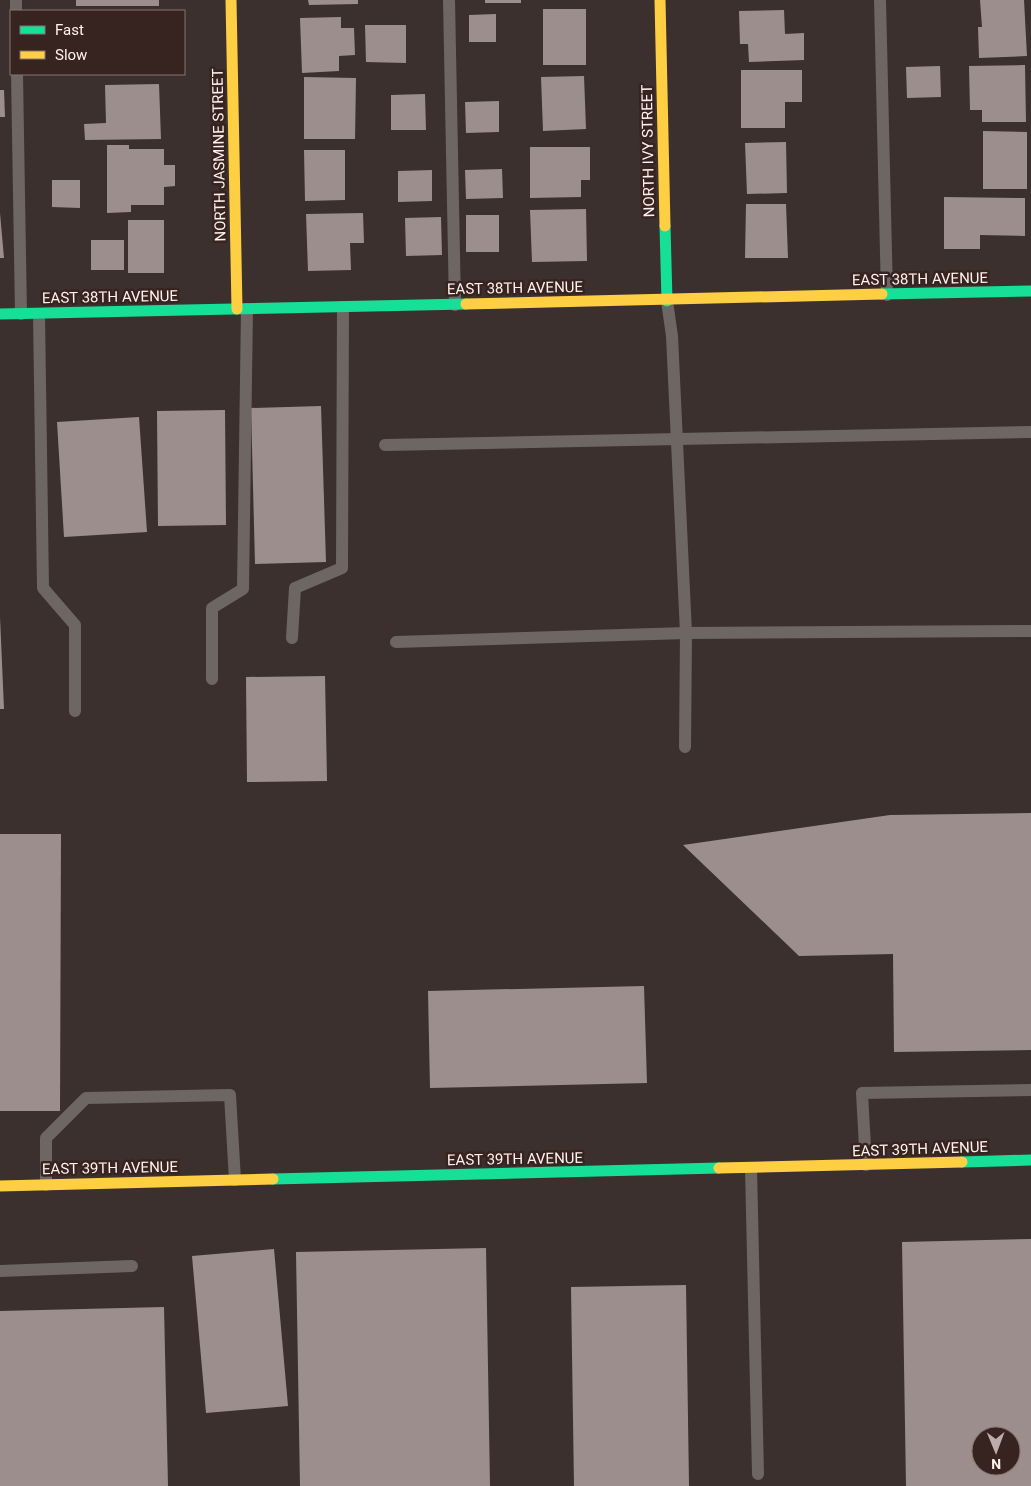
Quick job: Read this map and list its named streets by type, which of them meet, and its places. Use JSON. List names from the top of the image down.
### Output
{
  "streets": {
    "street": [
      "NORTH IVY STREET",
      "NORTH JASMINE STREET",
      "EAST 38TH AVENUE",
      "EAST 39TH AVENUE"
    ]
  },
  "crossings": [
    ["NORTH IVY STREET", "EAST 38TH AVENUE"],
    ["NORTH JASMINE STREET", "EAST 38TH AVENUE"]
  ],
  "legend": ["Fast", "Slow"],
  "north": "bottom"
}
